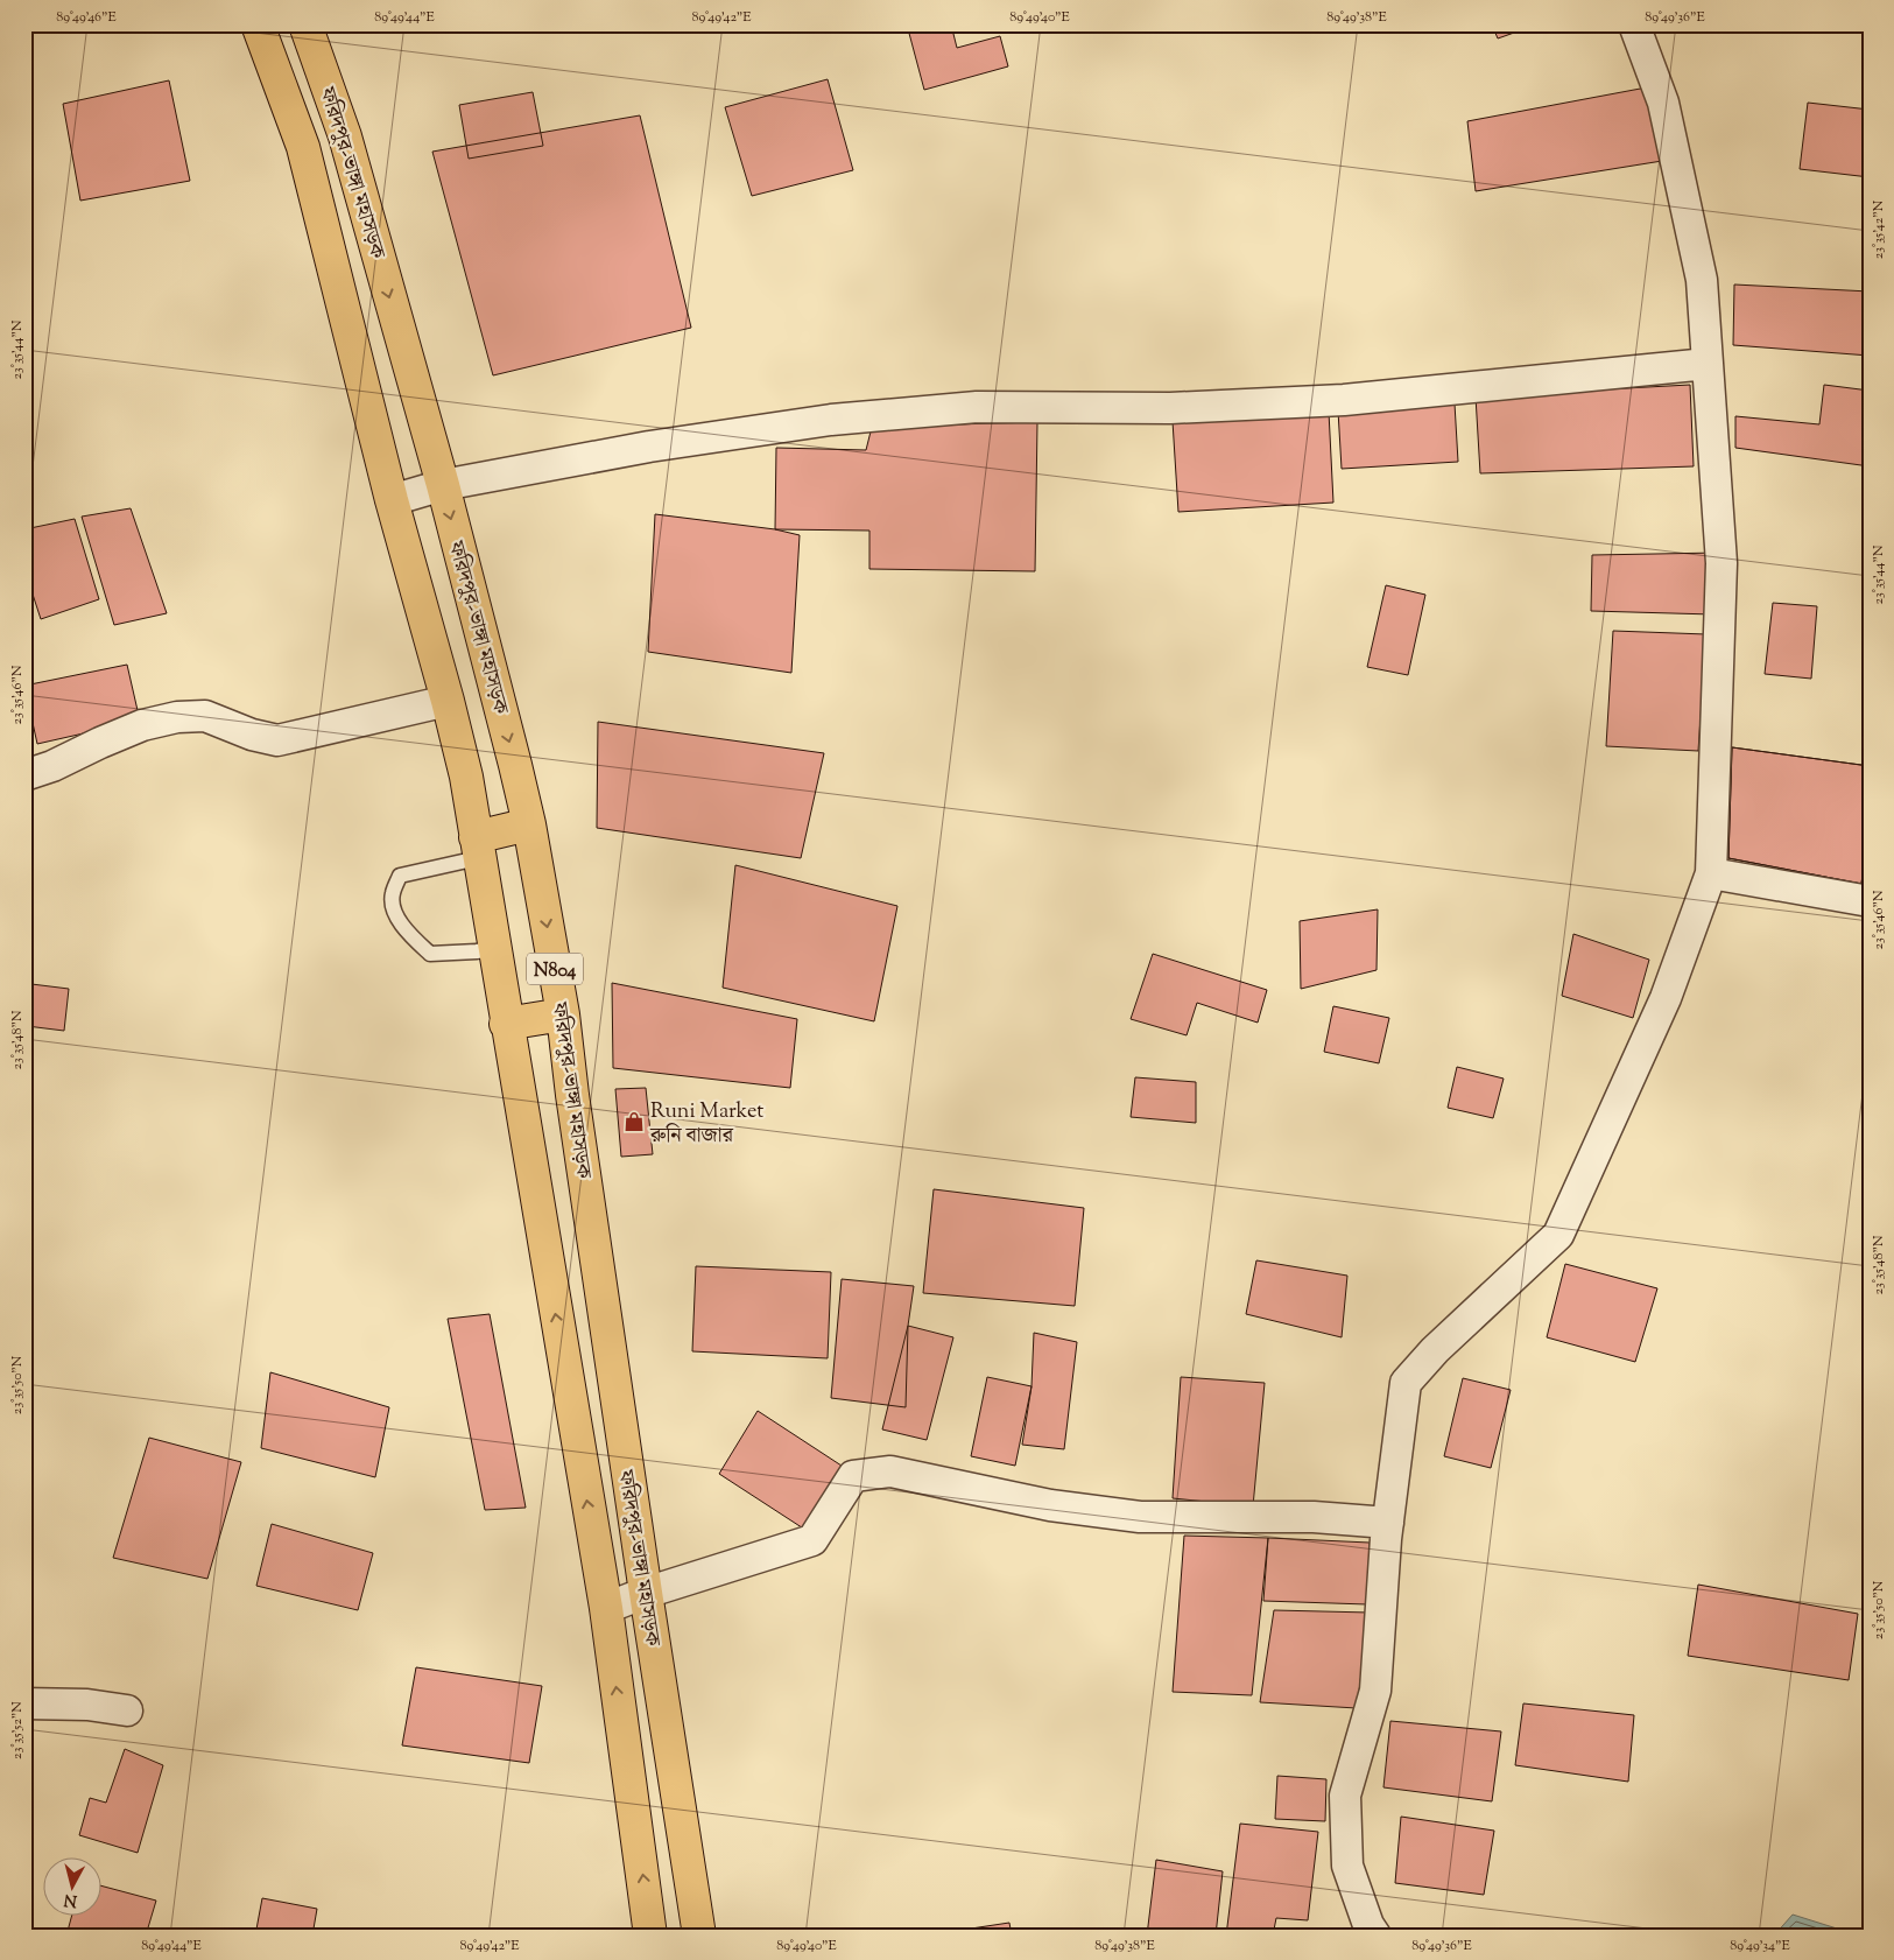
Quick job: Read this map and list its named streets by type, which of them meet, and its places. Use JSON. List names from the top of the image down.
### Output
{
  "streets": {
    "highway": ["ফরিদপুর-ভাঙ্গা মহাসড়ক", "N804"]
  },
  "places": {
    "shop": ["Runi Market রুনি বাজার"]
  },
  "north": "bottom",
  "coordinates": [
    "89°49'46\"E",
    "89°49'44\"E",
    "89°49'42\"E",
    "89°49'40\"E",
    "89°49'38\"E",
    "89°49'36\"E",
    "23°35'42\"N",
    "23°35'44\"N",
    "23°35'46\"N",
    "23°35'48\"N",
    "23°35'50\"N",
    "23°35'52\"N",
    "89°49'34\"E"
  ]
}
